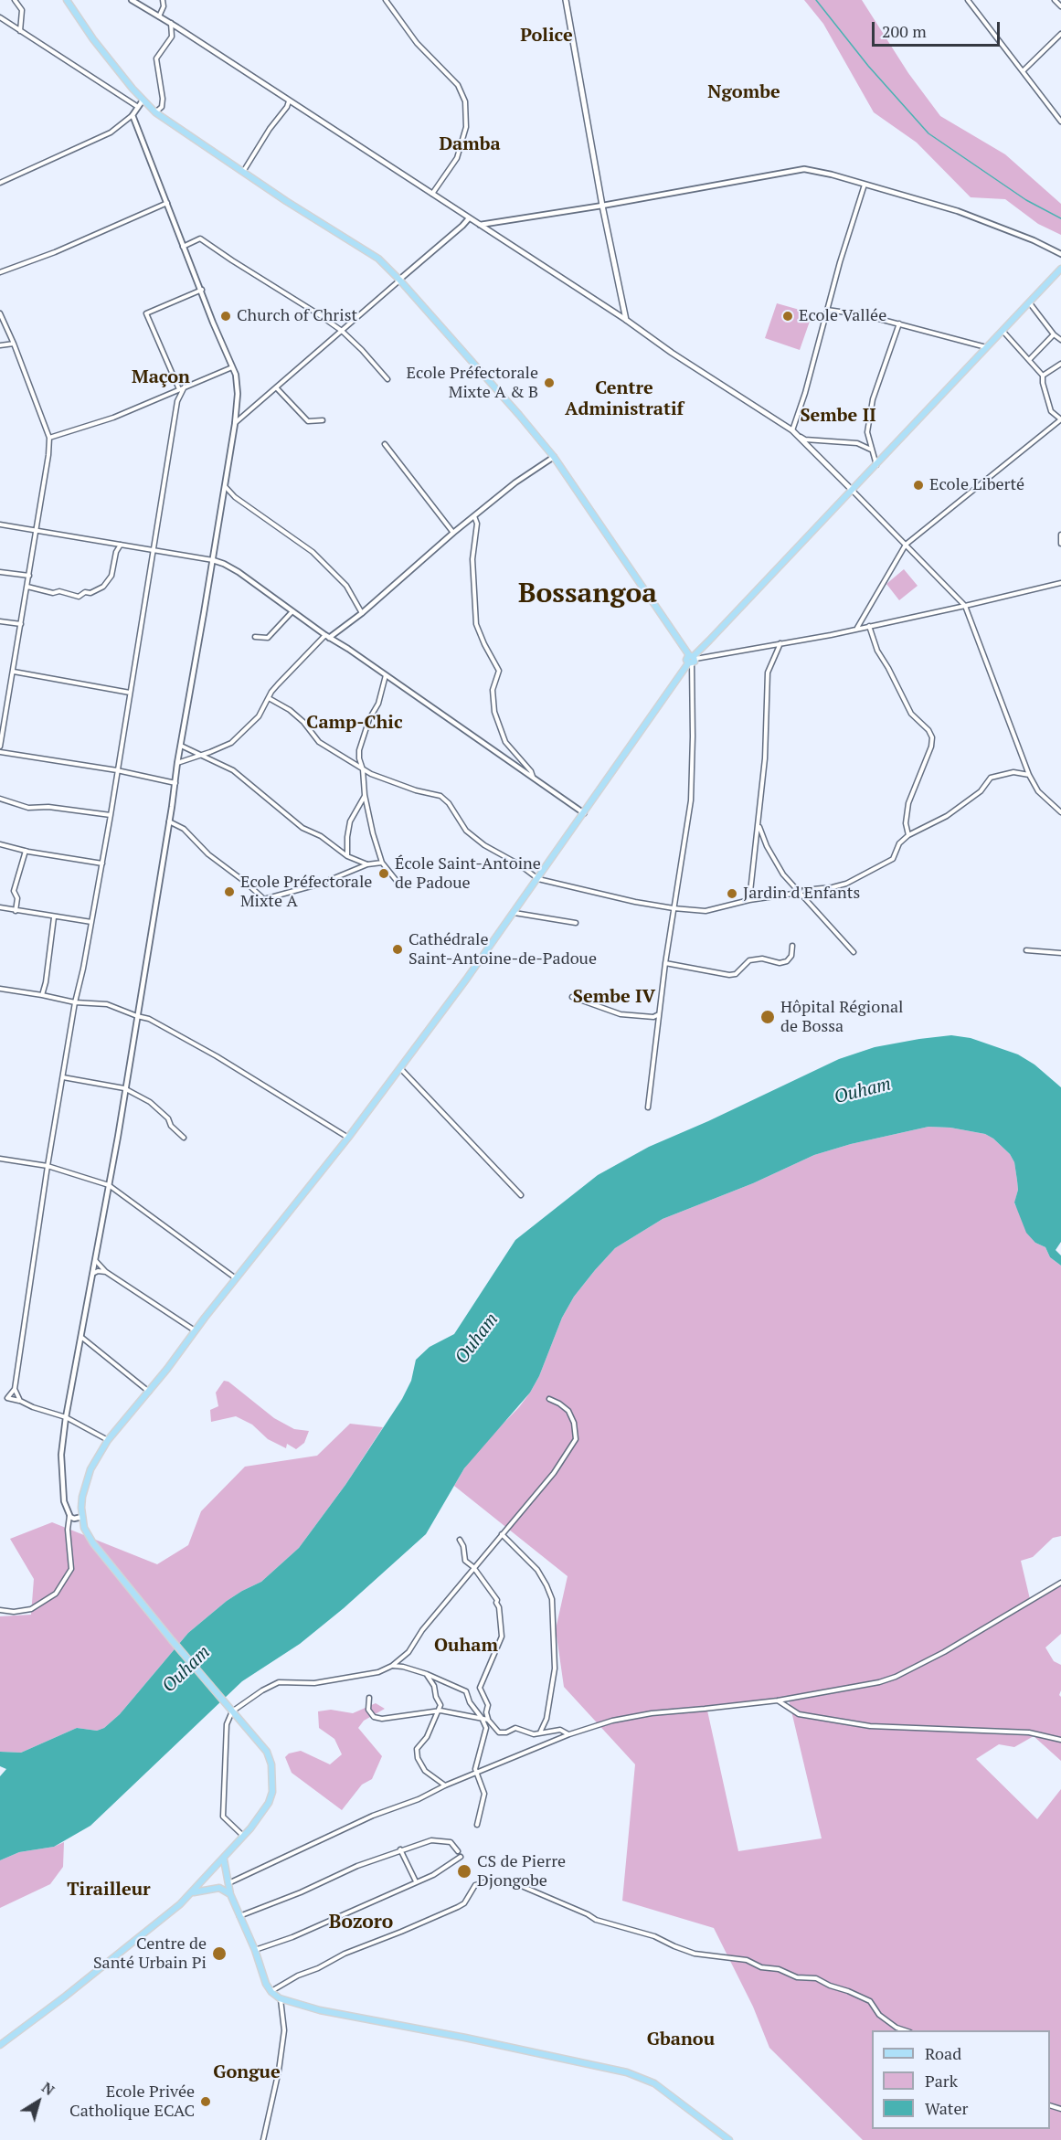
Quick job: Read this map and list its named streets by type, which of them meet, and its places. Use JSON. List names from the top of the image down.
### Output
{
  "districts": [
    "Police",
    "Ngombe",
    "Damba",
    "Maçon",
    "Centre Administratif",
    "Sembe II",
    "Bossangoa",
    "Camp-Chic",
    "Sembe IV",
    "Ouham",
    "Tirailleur",
    "Bozoro",
    "Gbanou",
    "Gongue"
  ],
  "water": ["Ouham"],
  "places": [
    "Church of Christ",
    "Ecole Vallée",
    "Ecole Préfectorale Mixte A & B",
    "Ecole Liberté",
    "École Saint-Antoine de Padoue",
    "Ecole Préfectorale Mixte A",
    "Jardin d'Enfants",
    "Cathédrale Saint-Antoine-de-Padoue",
    "Hôpital Régional de Bossa",
    "CS de Pierre Djongobe",
    "Centre de Santé Urbain Pi",
    "Ecole Privée Catholique ECAC"
  ],
  "legend": ["Road", "Park", "Water"],
  "scale_bar": "200 m",
  "north": "top right"
}
